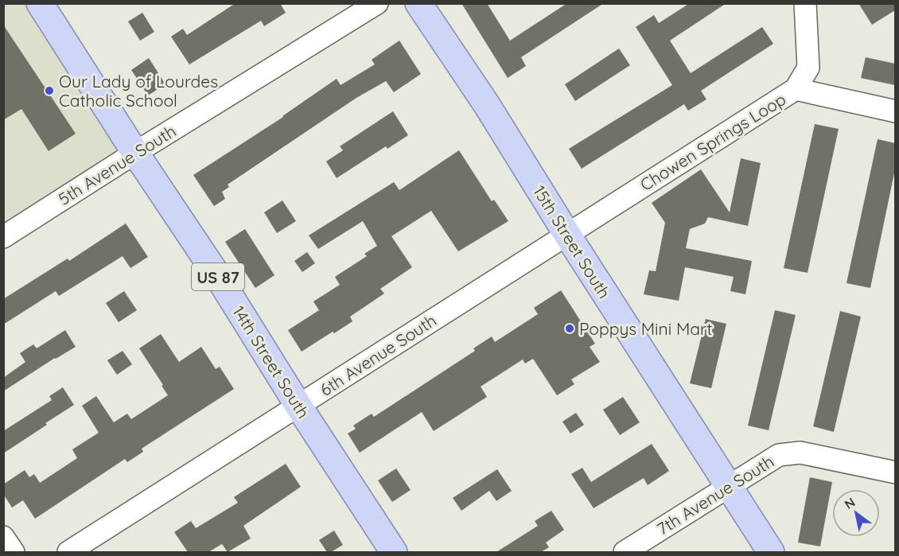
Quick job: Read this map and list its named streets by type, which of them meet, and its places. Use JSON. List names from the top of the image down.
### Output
{
  "streets": {
    "main road": ["15th Street South", "US 87", "14th Street South"],
    "street": [
      "Chowen Springs Loop",
      "5th Avenue South",
      "6th Avenue South",
      "7th Avenue South"
    ]
  },
  "crossings": [
    ["Chowen Springs Loop", "15th Street South"],
    ["Chowen Springs Loop", "6th Avenue South"],
    ["5th Avenue South", "14th Street South"],
    ["15th Street South", "6th Avenue South"],
    ["15th Street South", "7th Avenue South"],
    ["6th Avenue South", "14th Street South"]
  ],
  "places": ["Our Lady of Lourdes Catholic School", "Poppys Mini Mart"],
  "north": "top left"
}
